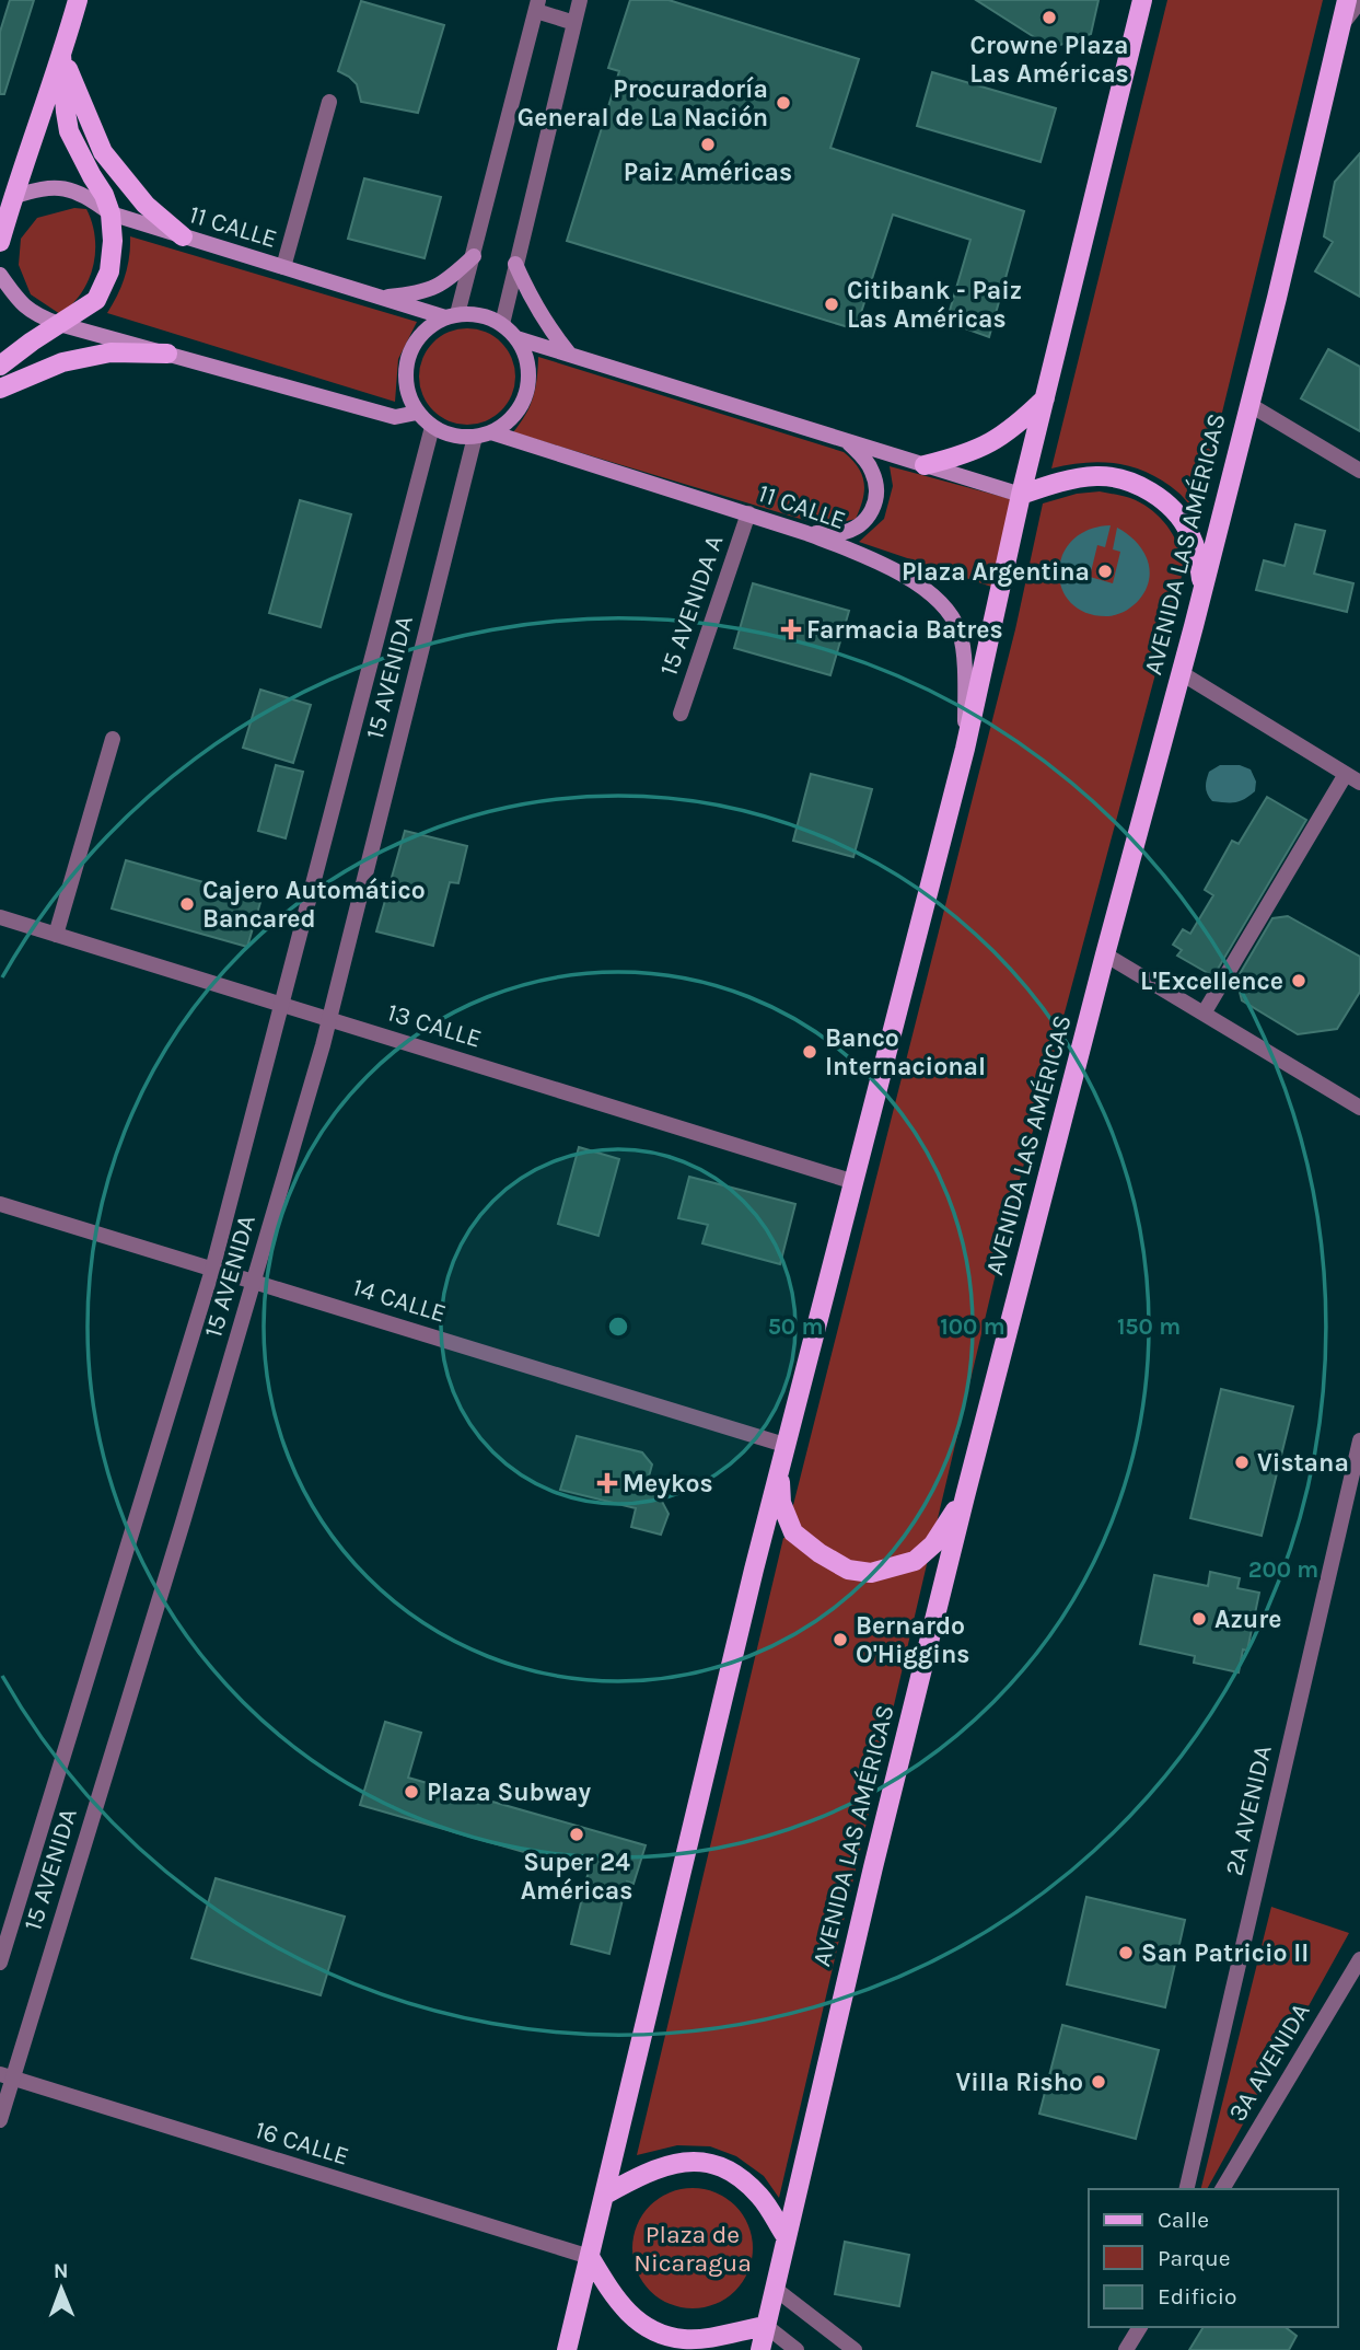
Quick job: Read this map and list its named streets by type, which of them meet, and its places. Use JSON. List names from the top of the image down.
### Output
{
  "streets": {
    "main road": ["11 CALLE", "AVENIDA LAS AMÉRICAS"],
    "street": [
      "15 AVENIDA A",
      "15 AVENIDA",
      "13 CALLE",
      "14 CALLE",
      "2A AVENIDA",
      "3A AVENIDA",
      "16 CALLE"
    ]
  },
  "crossings": [
    ["11 CALLE", "15 AVENIDA A"],
    ["11 CALLE", "15 AVENIDA"],
    ["AVENIDA LAS AMÉRICAS", "16 CALLE"],
    ["15 AVENIDA", "13 CALLE"],
    ["15 AVENIDA", "14 CALLE"],
    ["15 AVENIDA", "16 CALLE"]
  ],
  "parks": ["Plaza de Nicaragua"],
  "places": {
    "other": [
      "Crowne Plaza Las Américas",
      "Procuradoría General de La Nación",
      "Paiz Américas",
      "Citibank - Paiz Las Américas",
      "Plaza Argentina",
      "Cajero Automático Bancared",
      "L'Excellence",
      "Banco Internacional",
      "Vistana",
      "Azure",
      "Bernardo O'Higgins",
      "Plaza Subway",
      "Super 24 Américas",
      "San Patricio II",
      "Villa Risho"
    ],
    "health": ["Farmacia Batres", "Meykos"]
  },
  "legend": ["Calle", "Parque", "Edificio"],
  "north": "top",
  "rings": [
    "50 m",
    "100 m",
    "150 m",
    "200 m"
  ]
}
